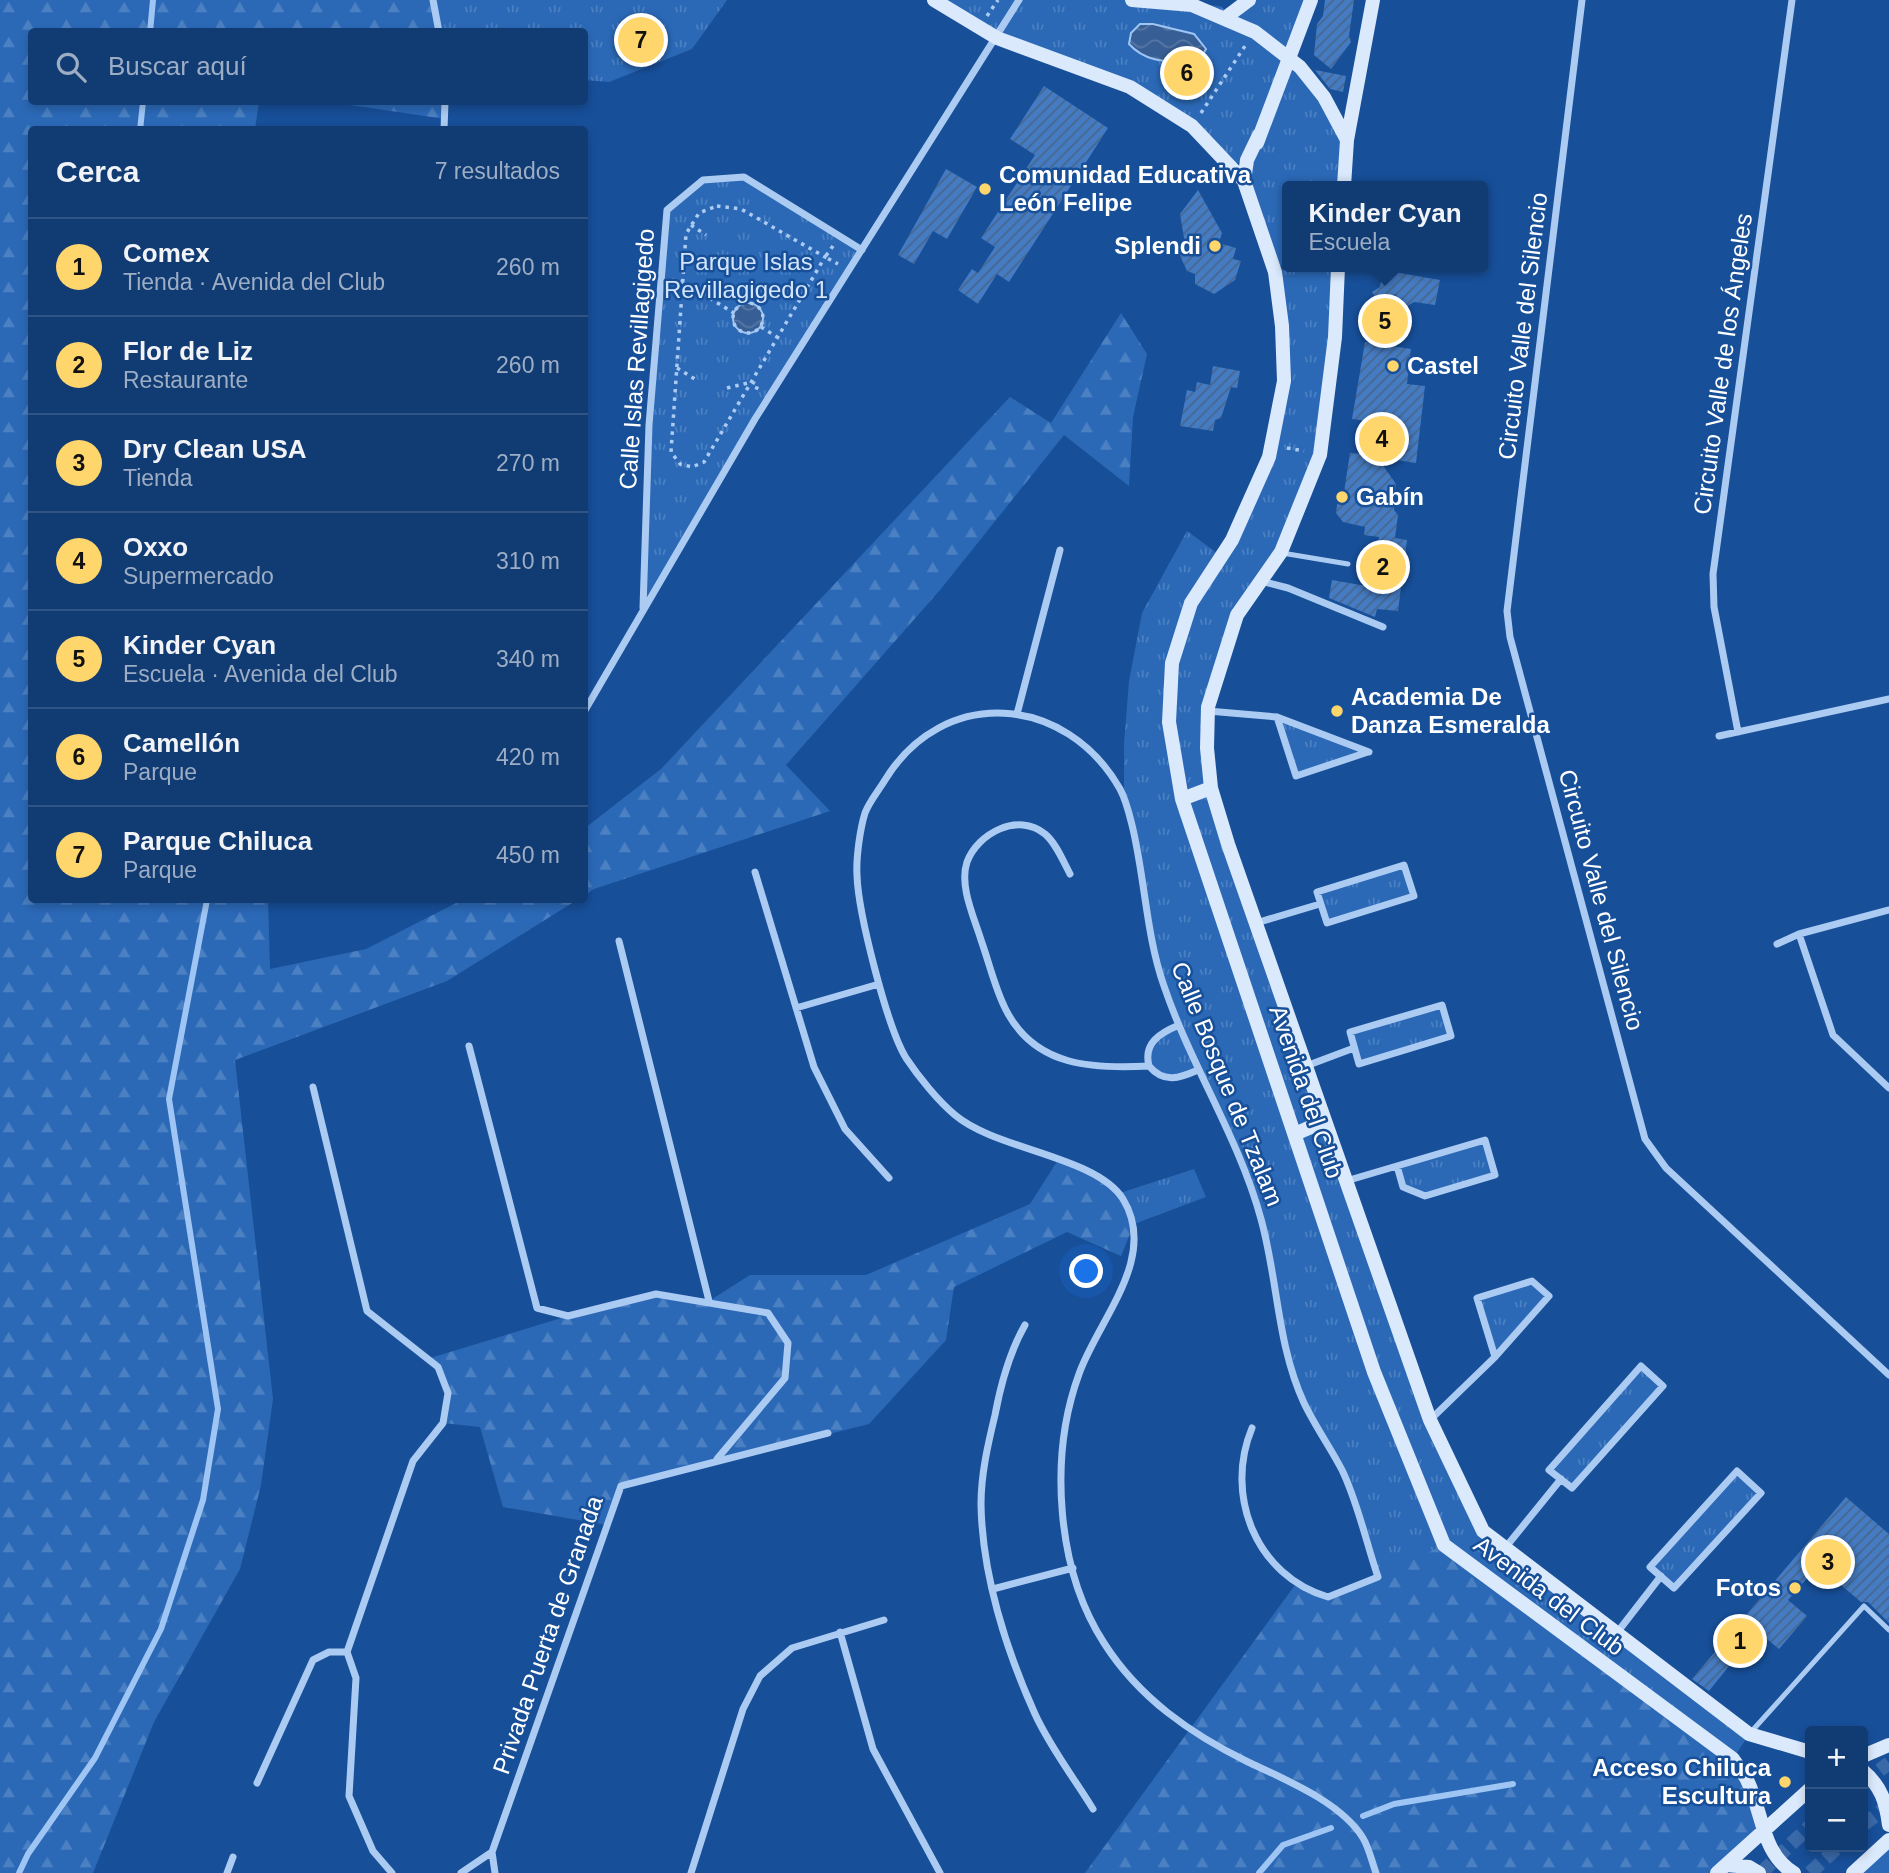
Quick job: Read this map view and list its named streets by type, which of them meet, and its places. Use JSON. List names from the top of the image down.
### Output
{
  "streets": {
    "street": [
      "Circuito Valle del Silencio",
      "Calle Islas Revillagigedo",
      "Circuito Valle de los Ángeles",
      "Calle Bosque de Tzalam",
      "Avenida del Club",
      "Privada Puerta de Granada"
    ]
  },
  "parks": ["Parque Islas Revillagigedo 1"],
  "places": [
    "Comunidad Educativa León Felipe",
    "Splendi",
    "Castel",
    "Gabín",
    "Academia De Danza Esmeralda",
    "Fotos",
    "Acceso Chiluca Escultura"
  ],
  "page": {
    "pins": [
      "7",
      "6",
      "5",
      "4",
      "2",
      "3",
      "1"
    ],
    "search": "Buscar aquí",
    "heading": ["Cerca", "7 resultados"],
    "popup": ["Kinder Cyan", "Escuela"],
    "list": [
      {
        "mark": "1",
        "name": "Comex",
        "note": "Tienda · Avenida del Club",
        "value": "260 m"
      },
      {
        "mark": "2",
        "name": "Flor de Liz",
        "note": "Restaurante",
        "value": "260 m"
      },
      {
        "mark": "3",
        "name": "Dry Clean USA",
        "note": "Tienda",
        "value": "270 m"
      },
      {
        "mark": "4",
        "name": "Oxxo",
        "note": "Supermercado",
        "value": "310 m"
      },
      {
        "mark": "5",
        "name": "Kinder Cyan",
        "note": "Escuela · Avenida del Club",
        "value": "340 m"
      },
      {
        "mark": "6",
        "name": "Camellón",
        "note": "Parque",
        "value": "420 m"
      },
      {
        "mark": "7",
        "name": "Parque Chiluca",
        "note": "Parque",
        "value": "450 m"
      }
    ],
    "map_buttons": ["+", "−"]
  }
}
